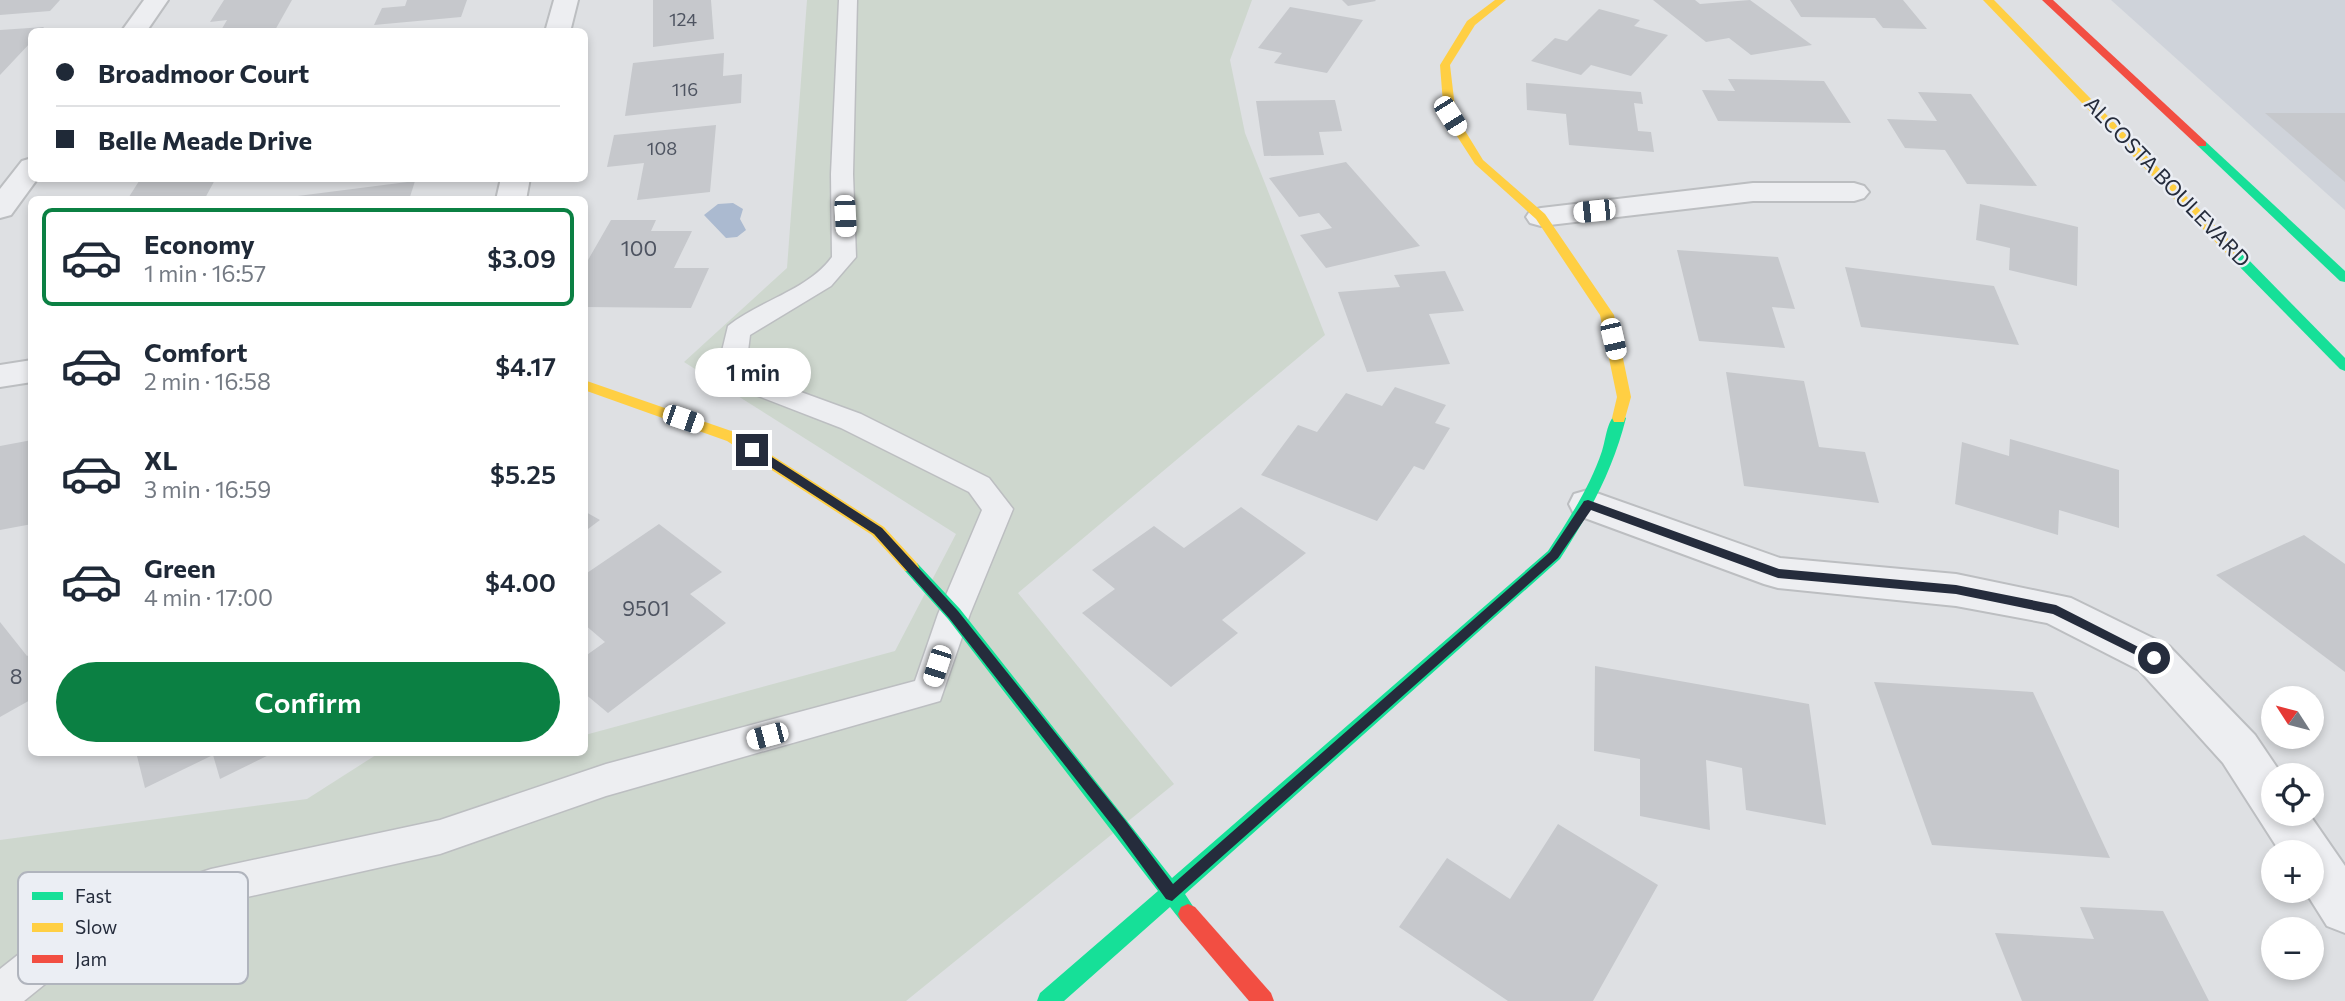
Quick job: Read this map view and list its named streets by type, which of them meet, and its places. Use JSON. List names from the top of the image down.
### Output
{
  "streets": {
    "street": ["ALCOSTA BOULEVARD"]
  },
  "house_numbers": [
    "124",
    "116",
    "108",
    "100",
    "9501",
    "8"
  ],
  "legend": ["Fast", "Slow", "Jam"],
  "north": "top left",
  "page": {
    "banner": ["Broadmoor Court", "Belle Meade Drive"],
    "list": [
      {
        "name": "Economy",
        "note": "1 min · 16:57",
        "value": "$3.09"
      },
      {
        "name": "Comfort",
        "note": "2 min · 16:58",
        "value": "$4.17"
      },
      {
        "name": "XL",
        "note": "3 min · 16:59",
        "value": "$5.25"
      },
      {
        "name": "Green",
        "note": "4 min · 17:00",
        "value": "$4.00"
      }
    ],
    "bubble": "1 min",
    "buttons": "Confirm",
    "map_buttons": ["+", "−"]
  }
}
